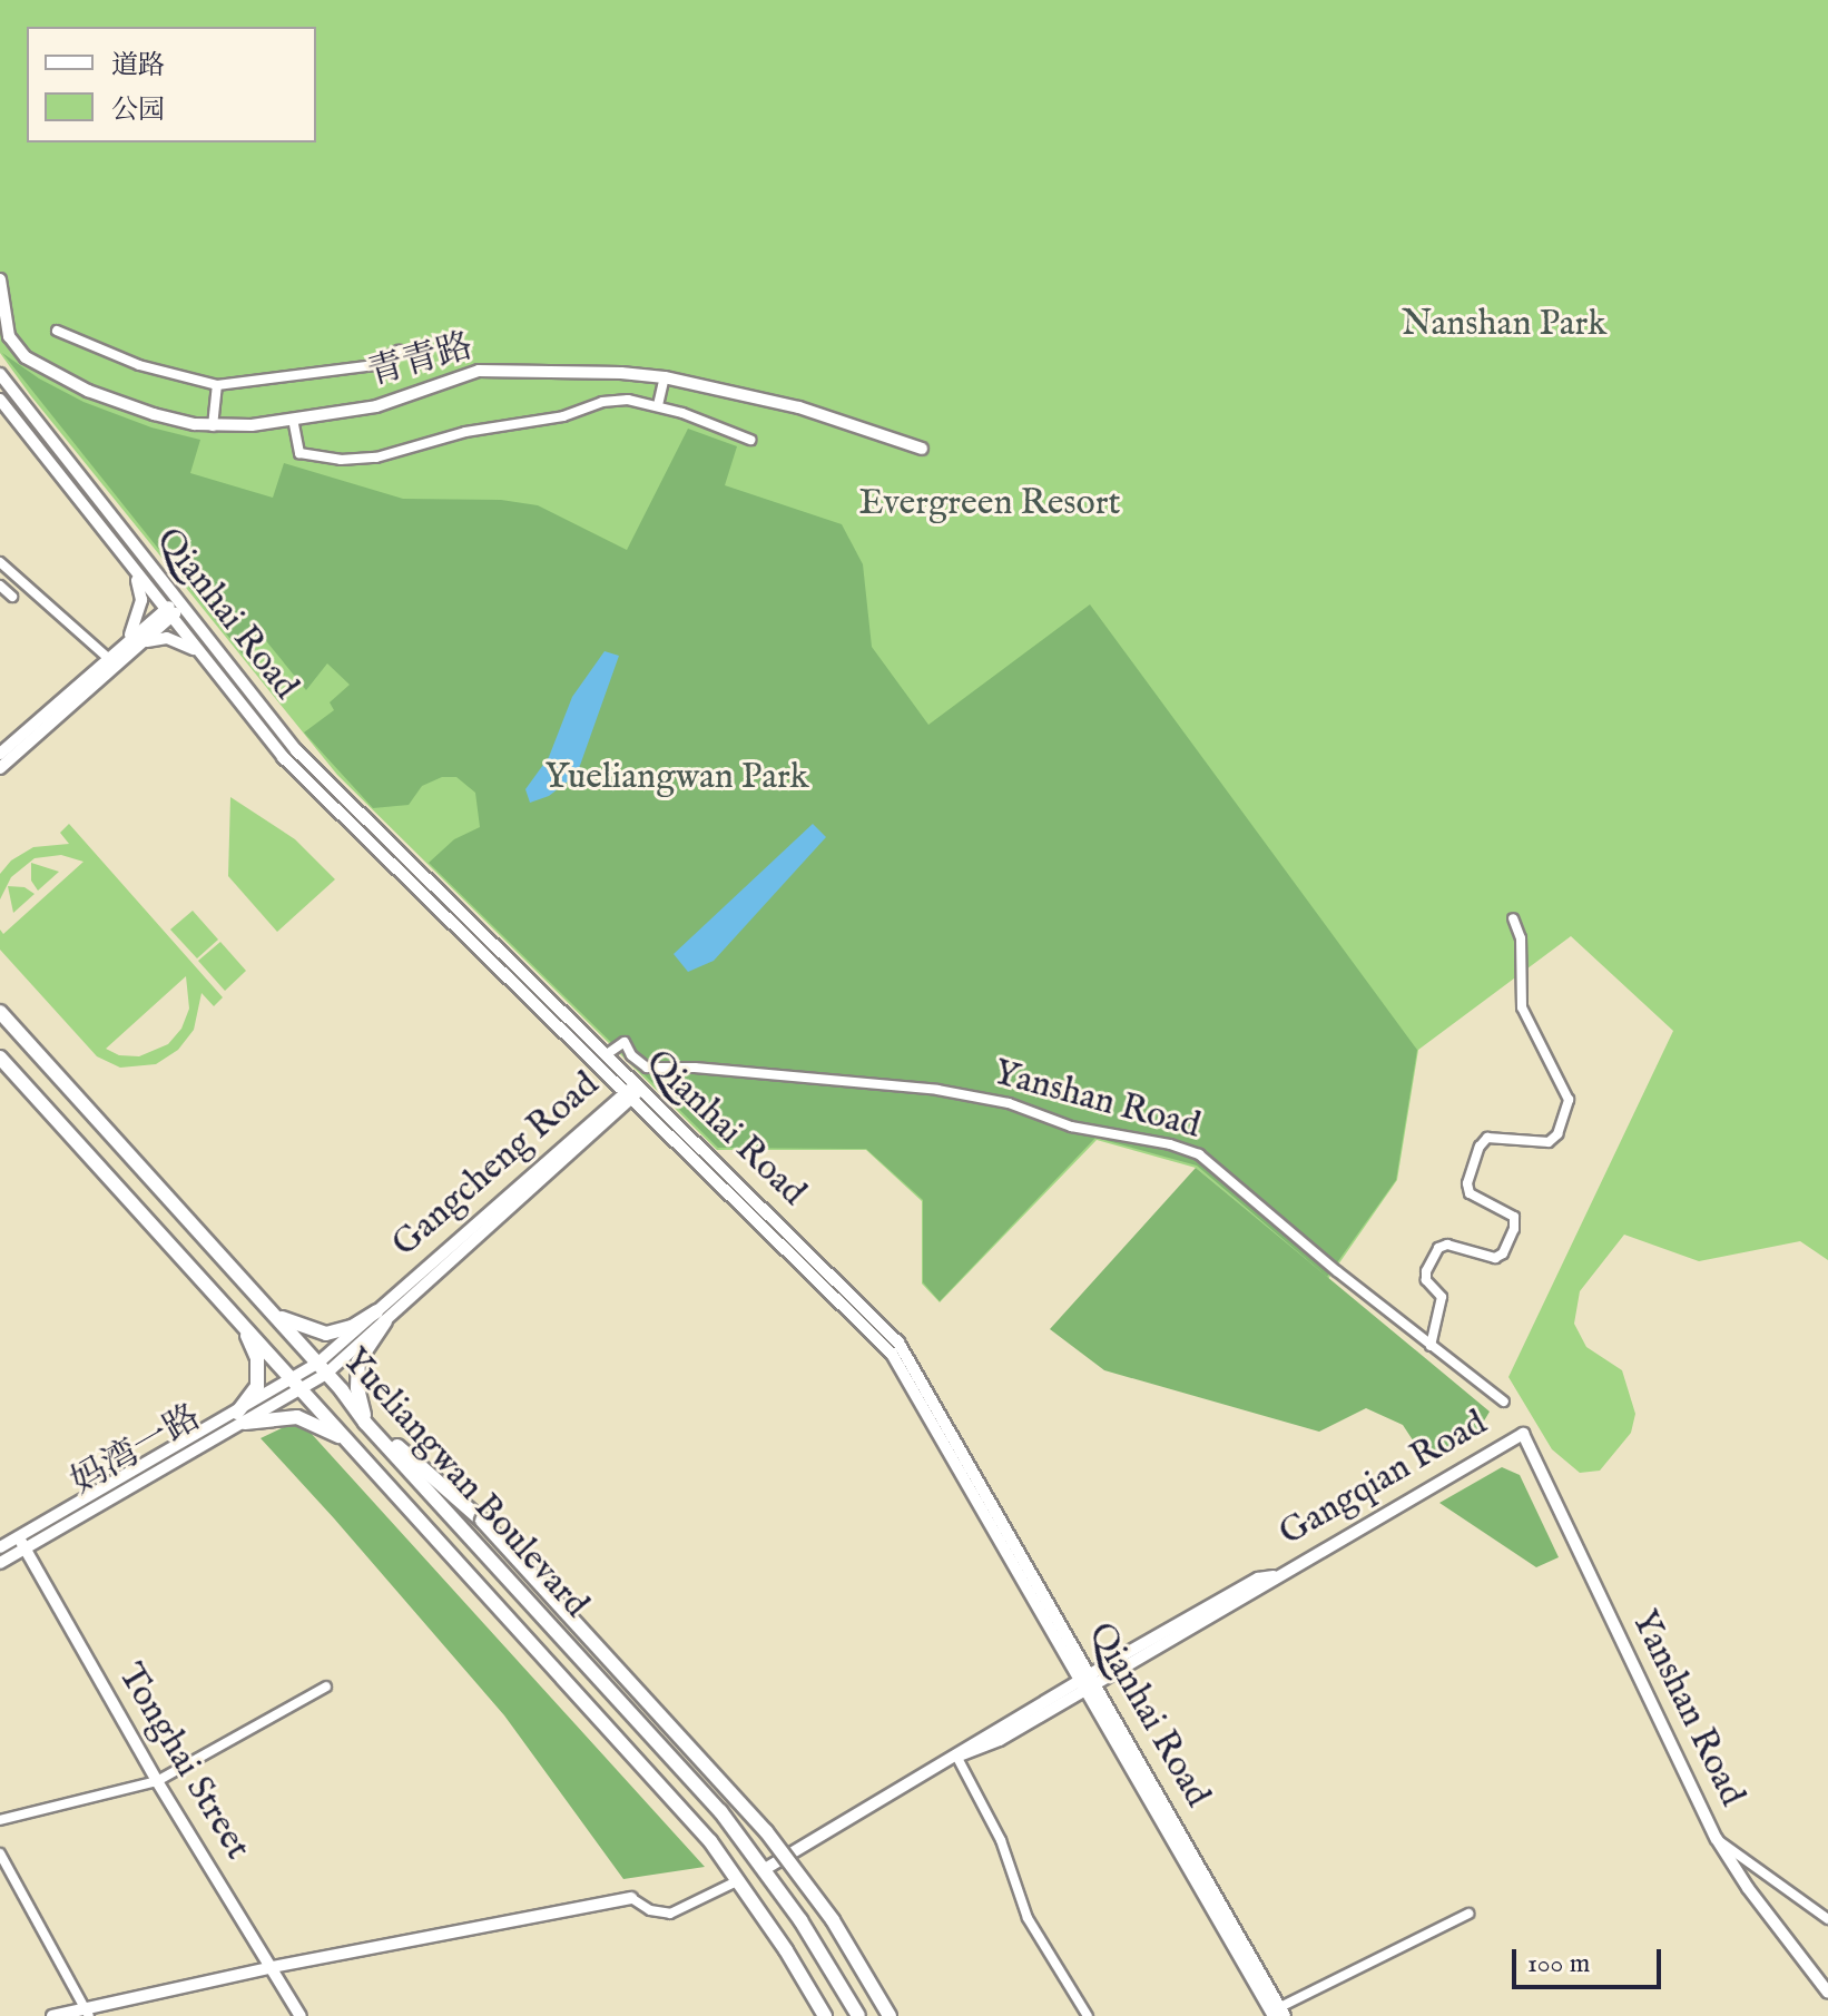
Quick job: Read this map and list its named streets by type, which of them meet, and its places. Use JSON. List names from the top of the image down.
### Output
{
  "streets": {
    "main road": ["Yueliangwan Boulevard"],
    "street": [
      "青青路",
      "Qianhai Road",
      "Yanshan Road",
      "Gangcheng Road",
      "妈湾一路",
      "Gangqian Road",
      "Tonghai Street"
    ]
  },
  "crossings": [
    ["Qianhai Road", "Yanshan Road"],
    ["Qianhai Road", "Gangcheng Road"],
    ["Qianhai Road", "Gangqian Road"],
    ["Yanshan Road", "Gangqian Road"],
    ["Gangcheng Road", "妈湾一路"],
    ["Gangcheng Road", "Yueliangwan Boulevard"],
    ["妈湾一路", "Yueliangwan Boulevard"],
    ["妈湾一路", "Tonghai Street"],
    ["Gangqian Road", "Yueliangwan Boulevard"]
  ],
  "parks": ["Nanshan Park", "Evergreen Resort", "Yueliangwan Park"],
  "legend": ["道路", "公园"],
  "scale_bar": "100 m"
}
